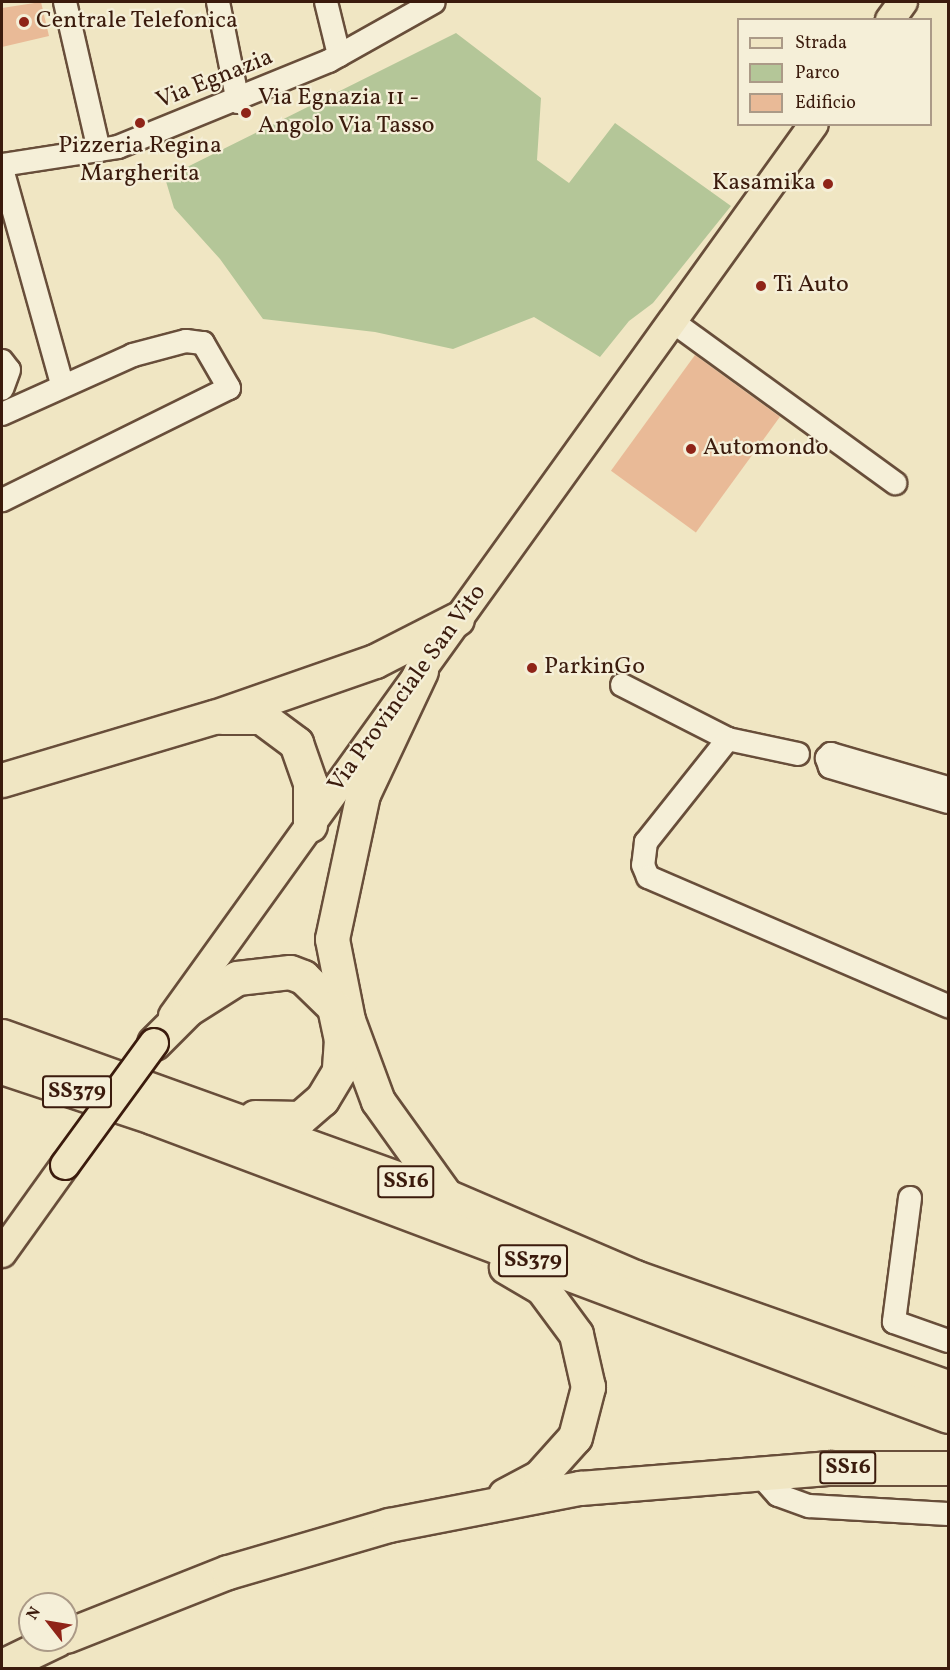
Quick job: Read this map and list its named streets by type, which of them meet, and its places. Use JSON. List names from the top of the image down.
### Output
{
  "streets": {
    "highway": ["SS379", "SS16"],
    "main road": ["Via Provinciale San Vito"],
    "street": ["Via Egnazia"]
  },
  "places": [
    "Centrale Telefonica",
    "Via Egnazia 11 - Angolo Via Tasso",
    "Pizzeria Regina Margherita",
    "Kasamika",
    "Ti Auto",
    "Automondo",
    "ParkinGo"
  ],
  "legend": ["Strada", "Parco", "Edificio"],
  "north": "top left"
}
